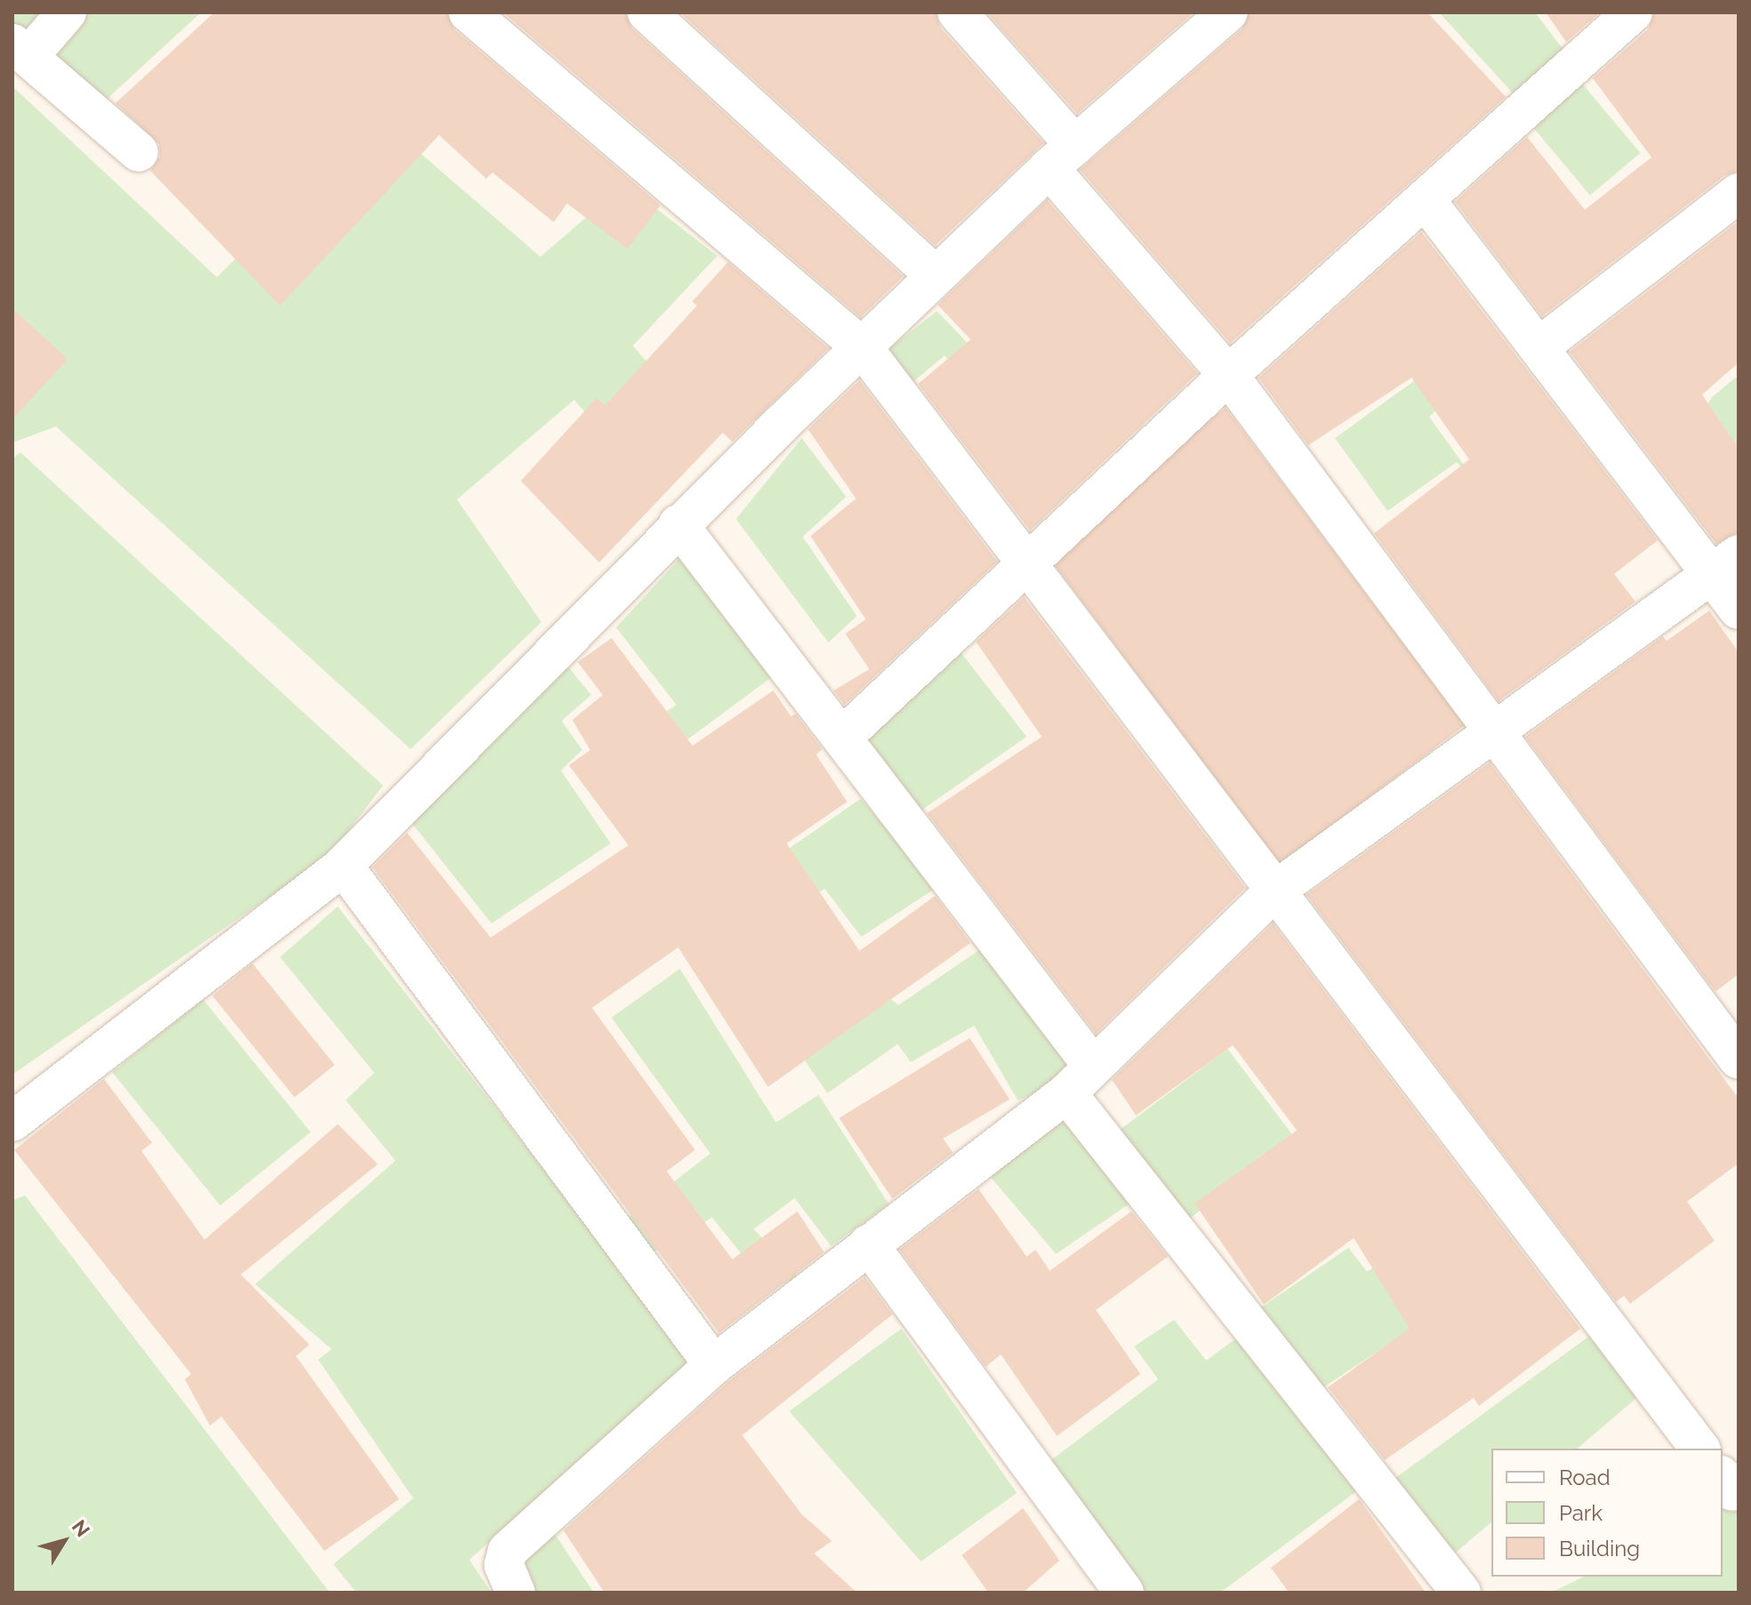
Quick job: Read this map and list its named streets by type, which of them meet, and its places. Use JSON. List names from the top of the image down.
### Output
{
  "legend": ["Road", "Park", "Building"],
  "north": "top right"
}
